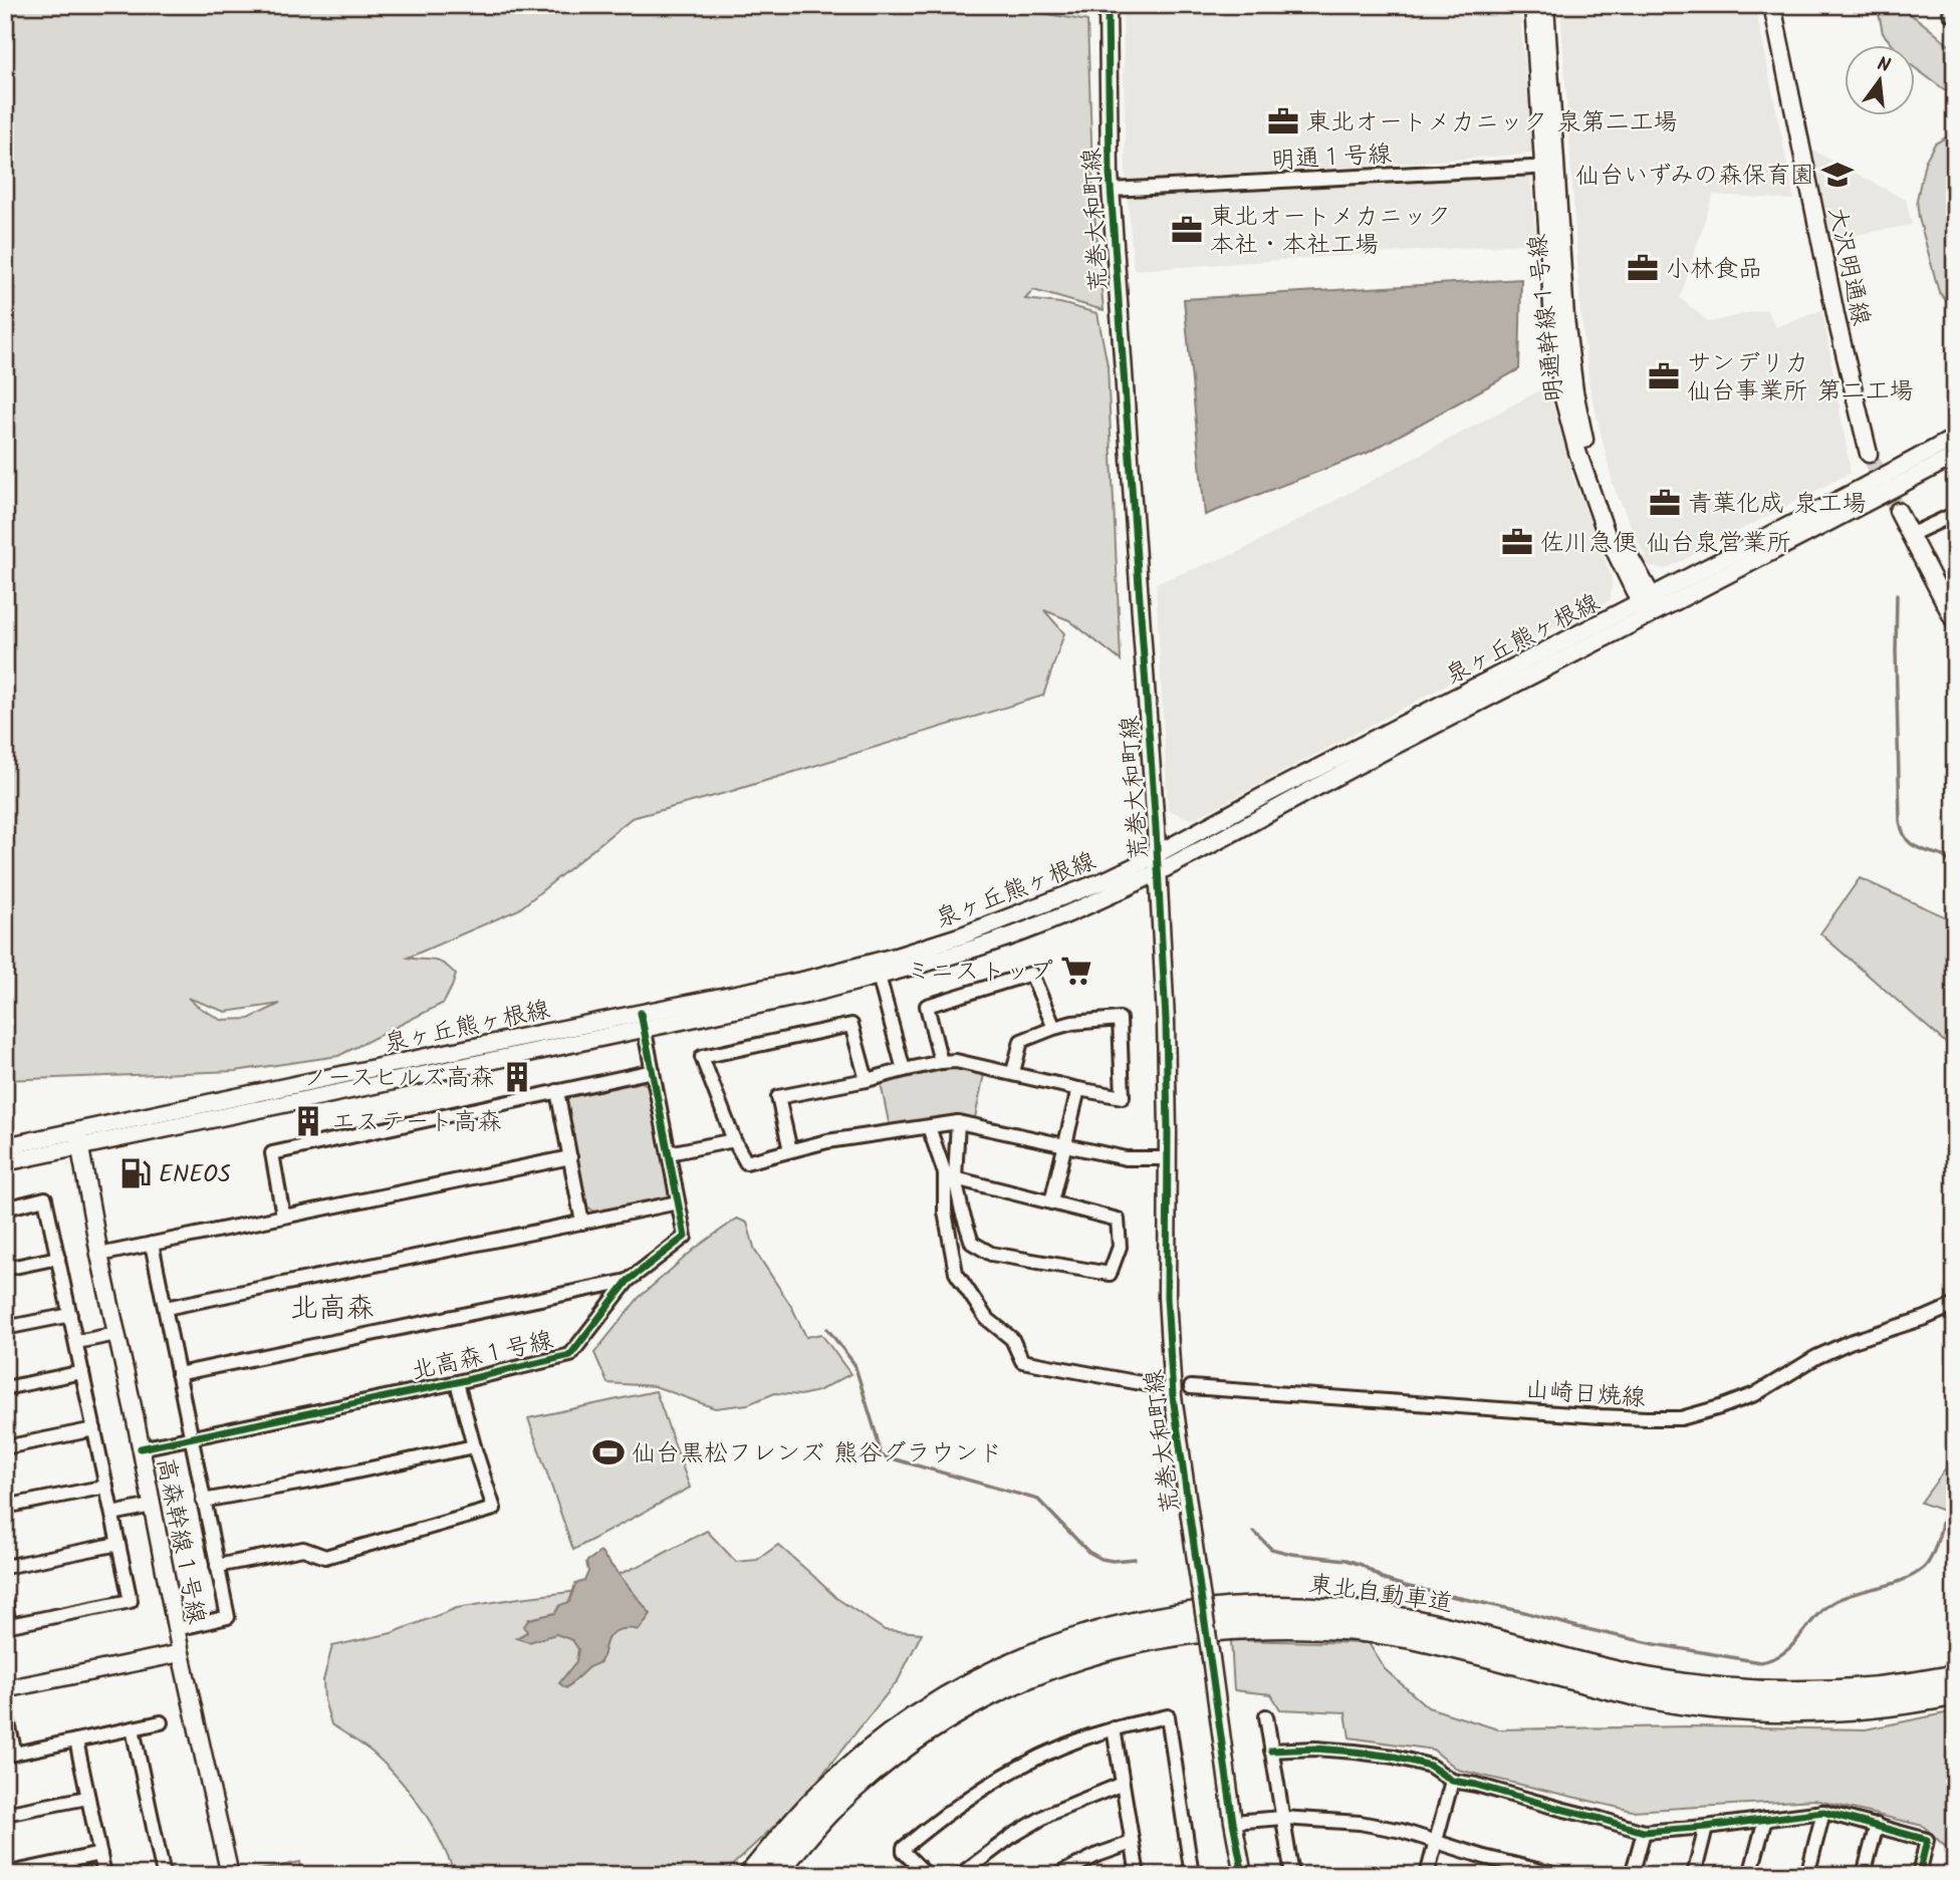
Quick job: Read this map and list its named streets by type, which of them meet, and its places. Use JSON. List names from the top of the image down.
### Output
{
  "streets": {
    "highway": ["東北自動車道"],
    "street": [
      "明通１号線",
      "荒巻大和町線",
      "大沢明通線",
      "明通幹線１号線",
      "泉ヶ丘熊ヶ根線",
      "北高森１号線",
      "山崎日焼線",
      "高森幹線１号線"
    ]
  },
  "crossings": [
    ["明通１号線", "荒巻大和町線"],
    ["明通１号線", "明通幹線１号線"],
    ["荒巻大和町線", "泉ヶ丘熊ヶ根線"],
    ["明通幹線１号線", "泉ヶ丘熊ヶ根線"],
    ["泉ヶ丘熊ヶ根線", "北高森１号線"],
    ["泉ヶ丘熊ヶ根線", "高森幹線１号線"],
    ["北高森１号線", "高森幹線１号線"]
  ],
  "districts": ["北高森"],
  "places": {
    "office": [
      "東北オートメカニック 泉第二工場",
      "東北オートメカニック 本社・本社工場",
      "小林食品",
      "サンデリカ 仙台事業所 第二工場",
      "青葉化成 泉工場",
      "佐川急便 仙台泉営業所"
    ],
    "school or university": ["仙台いずみの森保育園"],
    "supermarket": ["ミニストップ"],
    "building": ["ノースヒルズ高森", "エステート高森"],
    "fuel station": ["ENEOS"],
    "sports": ["仙台黒松フレンズ 熊谷グラウンド"]
  },
  "north": "top"
}
